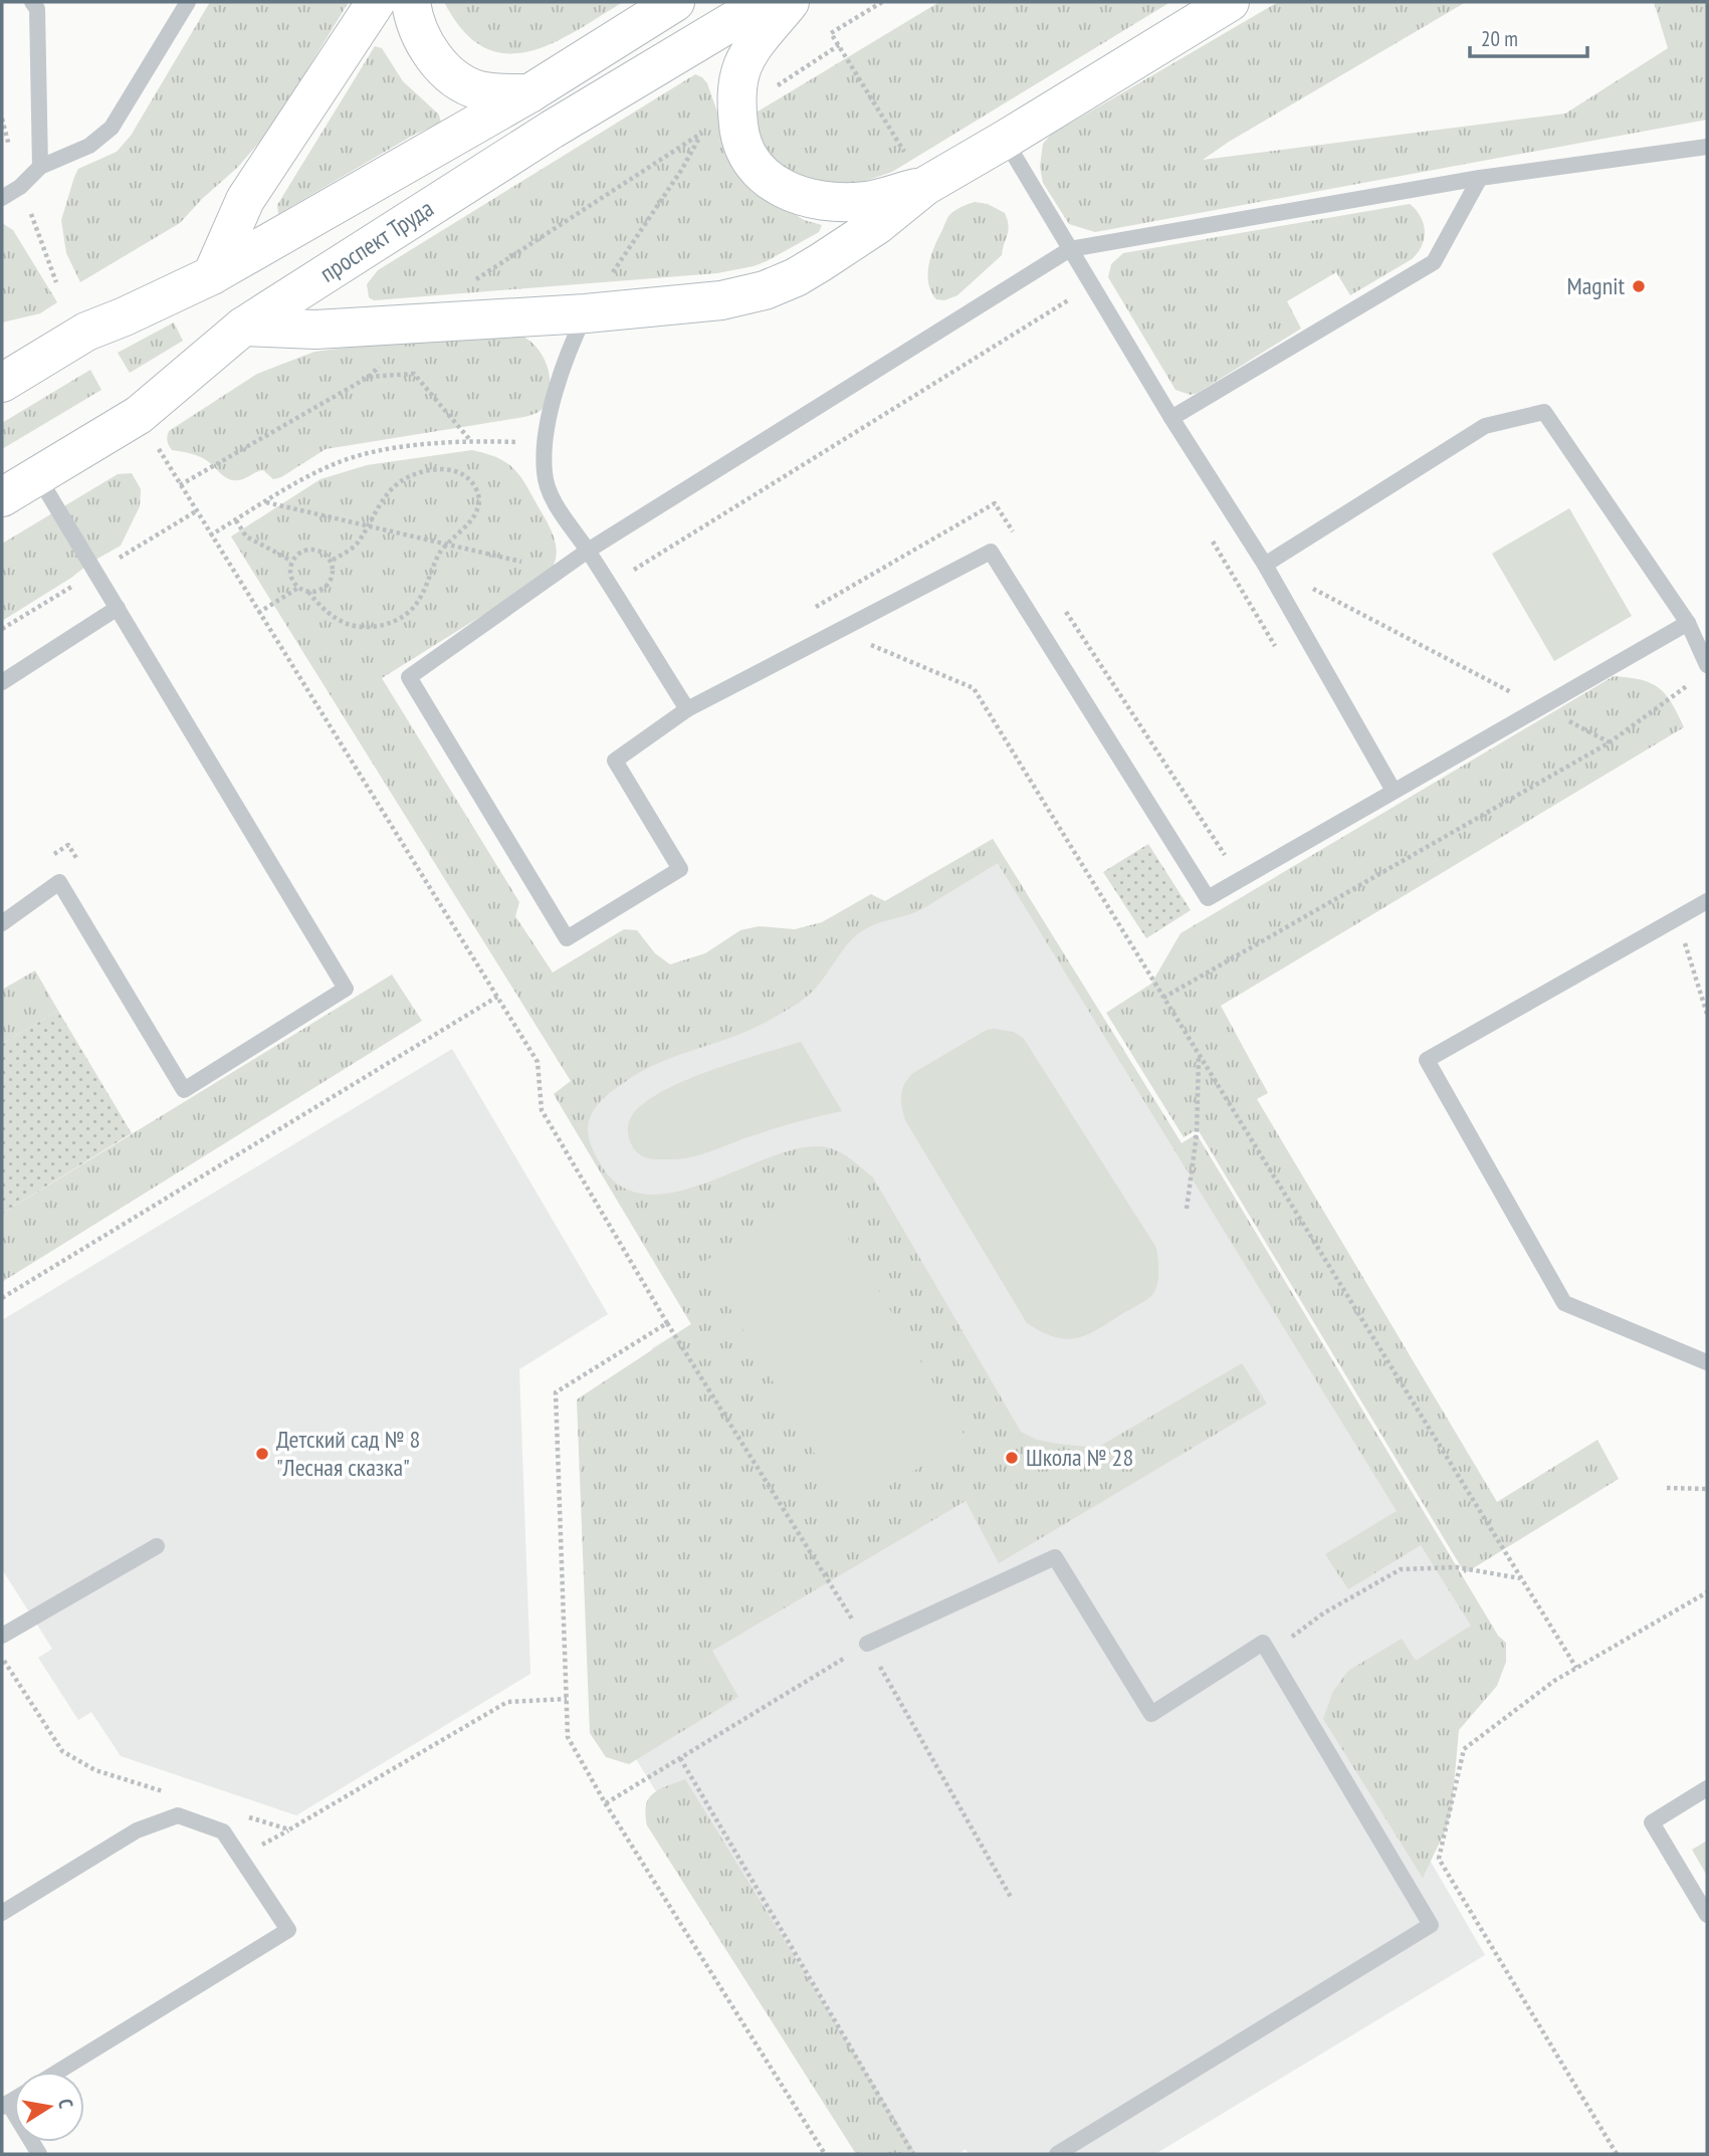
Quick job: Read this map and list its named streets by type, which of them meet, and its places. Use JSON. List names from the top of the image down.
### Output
{
  "streets": {
    "main road": ["проспект Труда"]
  },
  "places": ["Magnit", "Детский сад № 8 \"Лесная сказка\"", "Школа № 28"],
  "scale_bar": "20 m",
  "north": "right"
}
